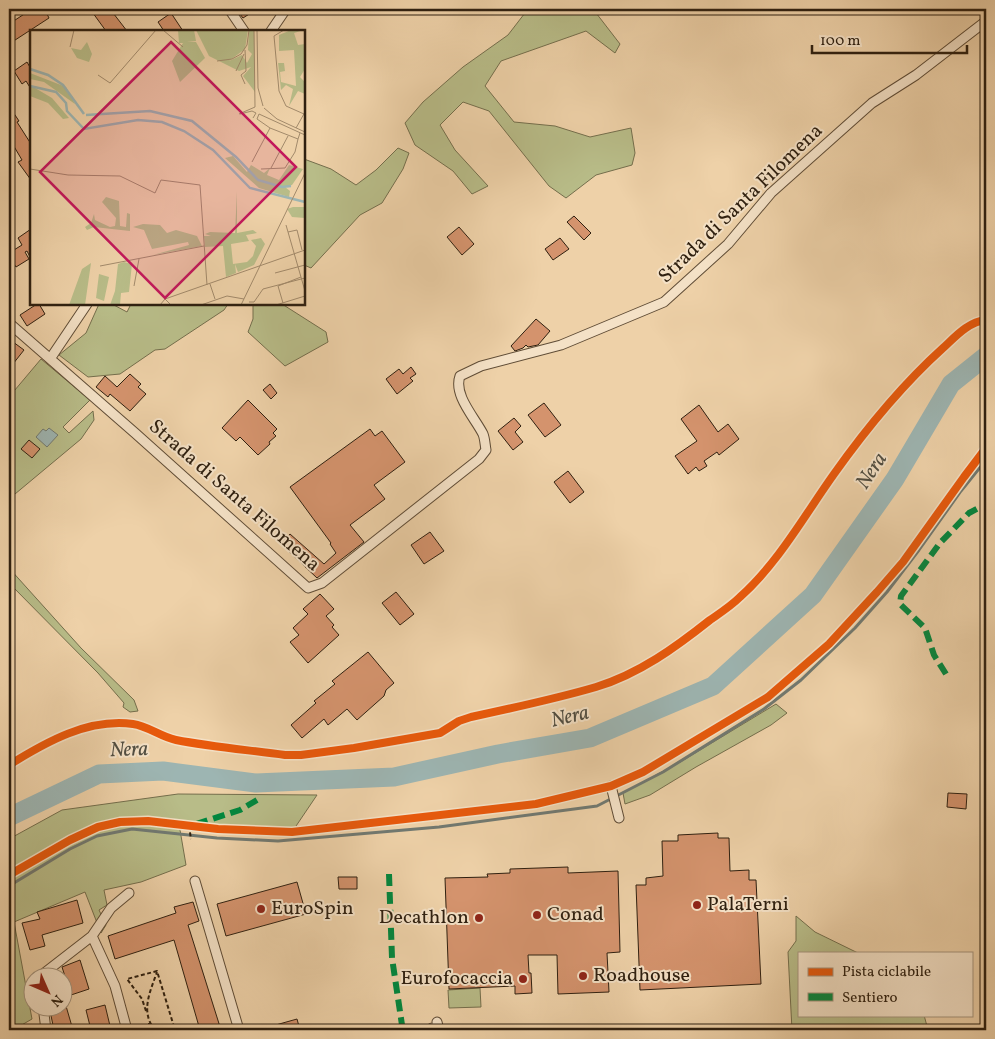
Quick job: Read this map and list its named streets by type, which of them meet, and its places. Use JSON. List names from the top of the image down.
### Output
{
  "streets": {
    "street": ["Strada di Santa Filomena"]
  },
  "water": ["Nera"],
  "places": [
    "PalaTerni",
    "EuroSpin",
    "Conad",
    "Decathlon",
    "Roadhouse",
    "Eurofocaccia"
  ],
  "legend": ["Pista ciclabile", "Sentiero"],
  "scale_bar": "100 m",
  "north": "bottom right"
}
